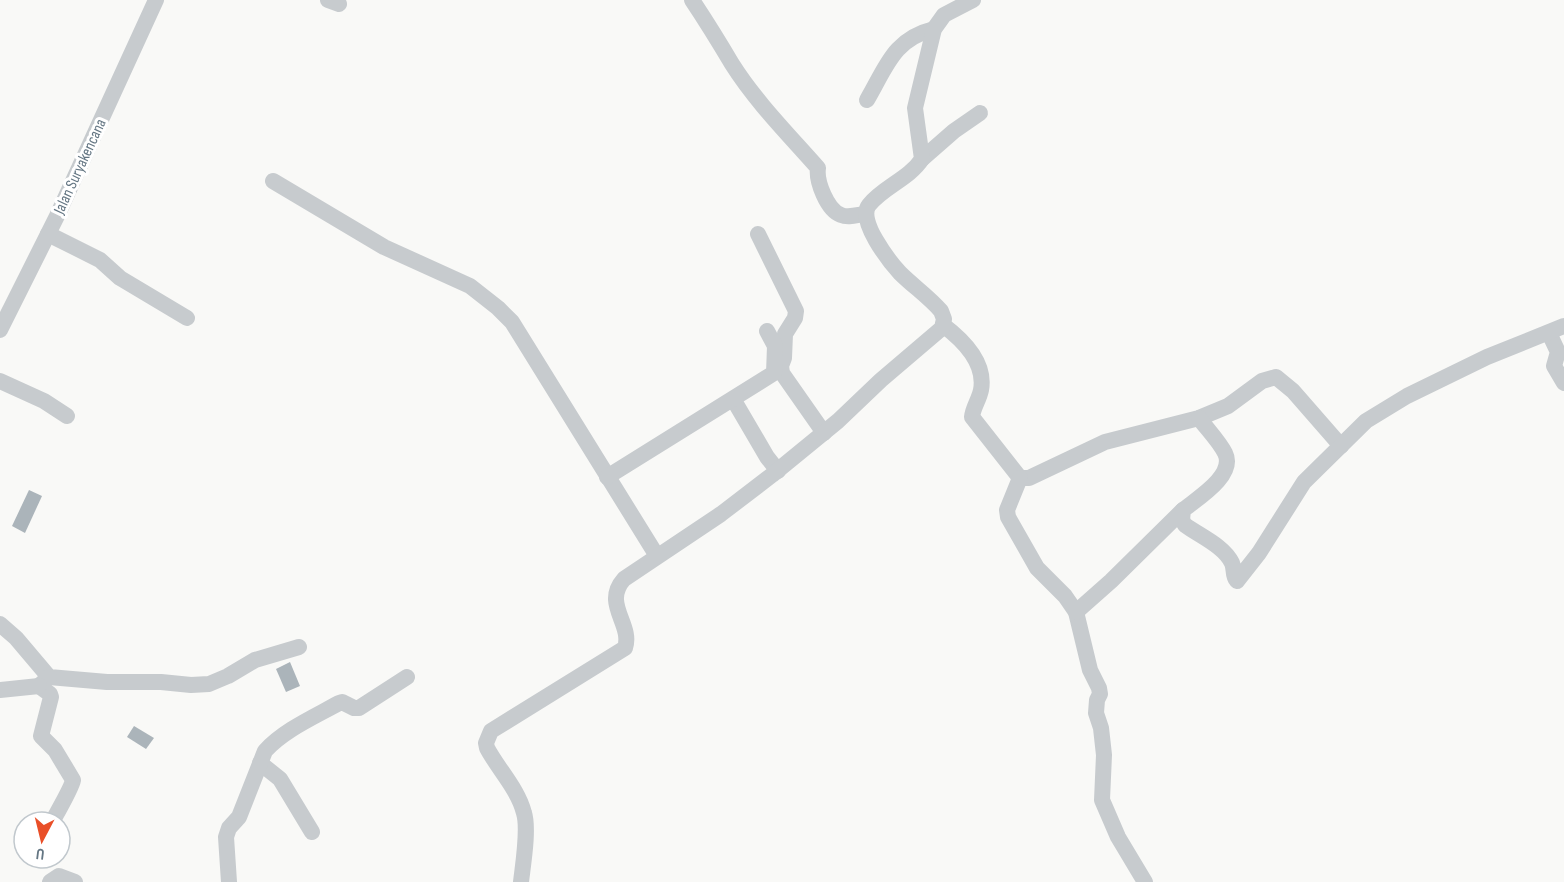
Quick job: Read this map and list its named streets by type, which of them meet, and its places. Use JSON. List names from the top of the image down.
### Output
{
  "streets": {
    "street": ["Jalan Suryakencana"]
  },
  "north": "bottom"
}
